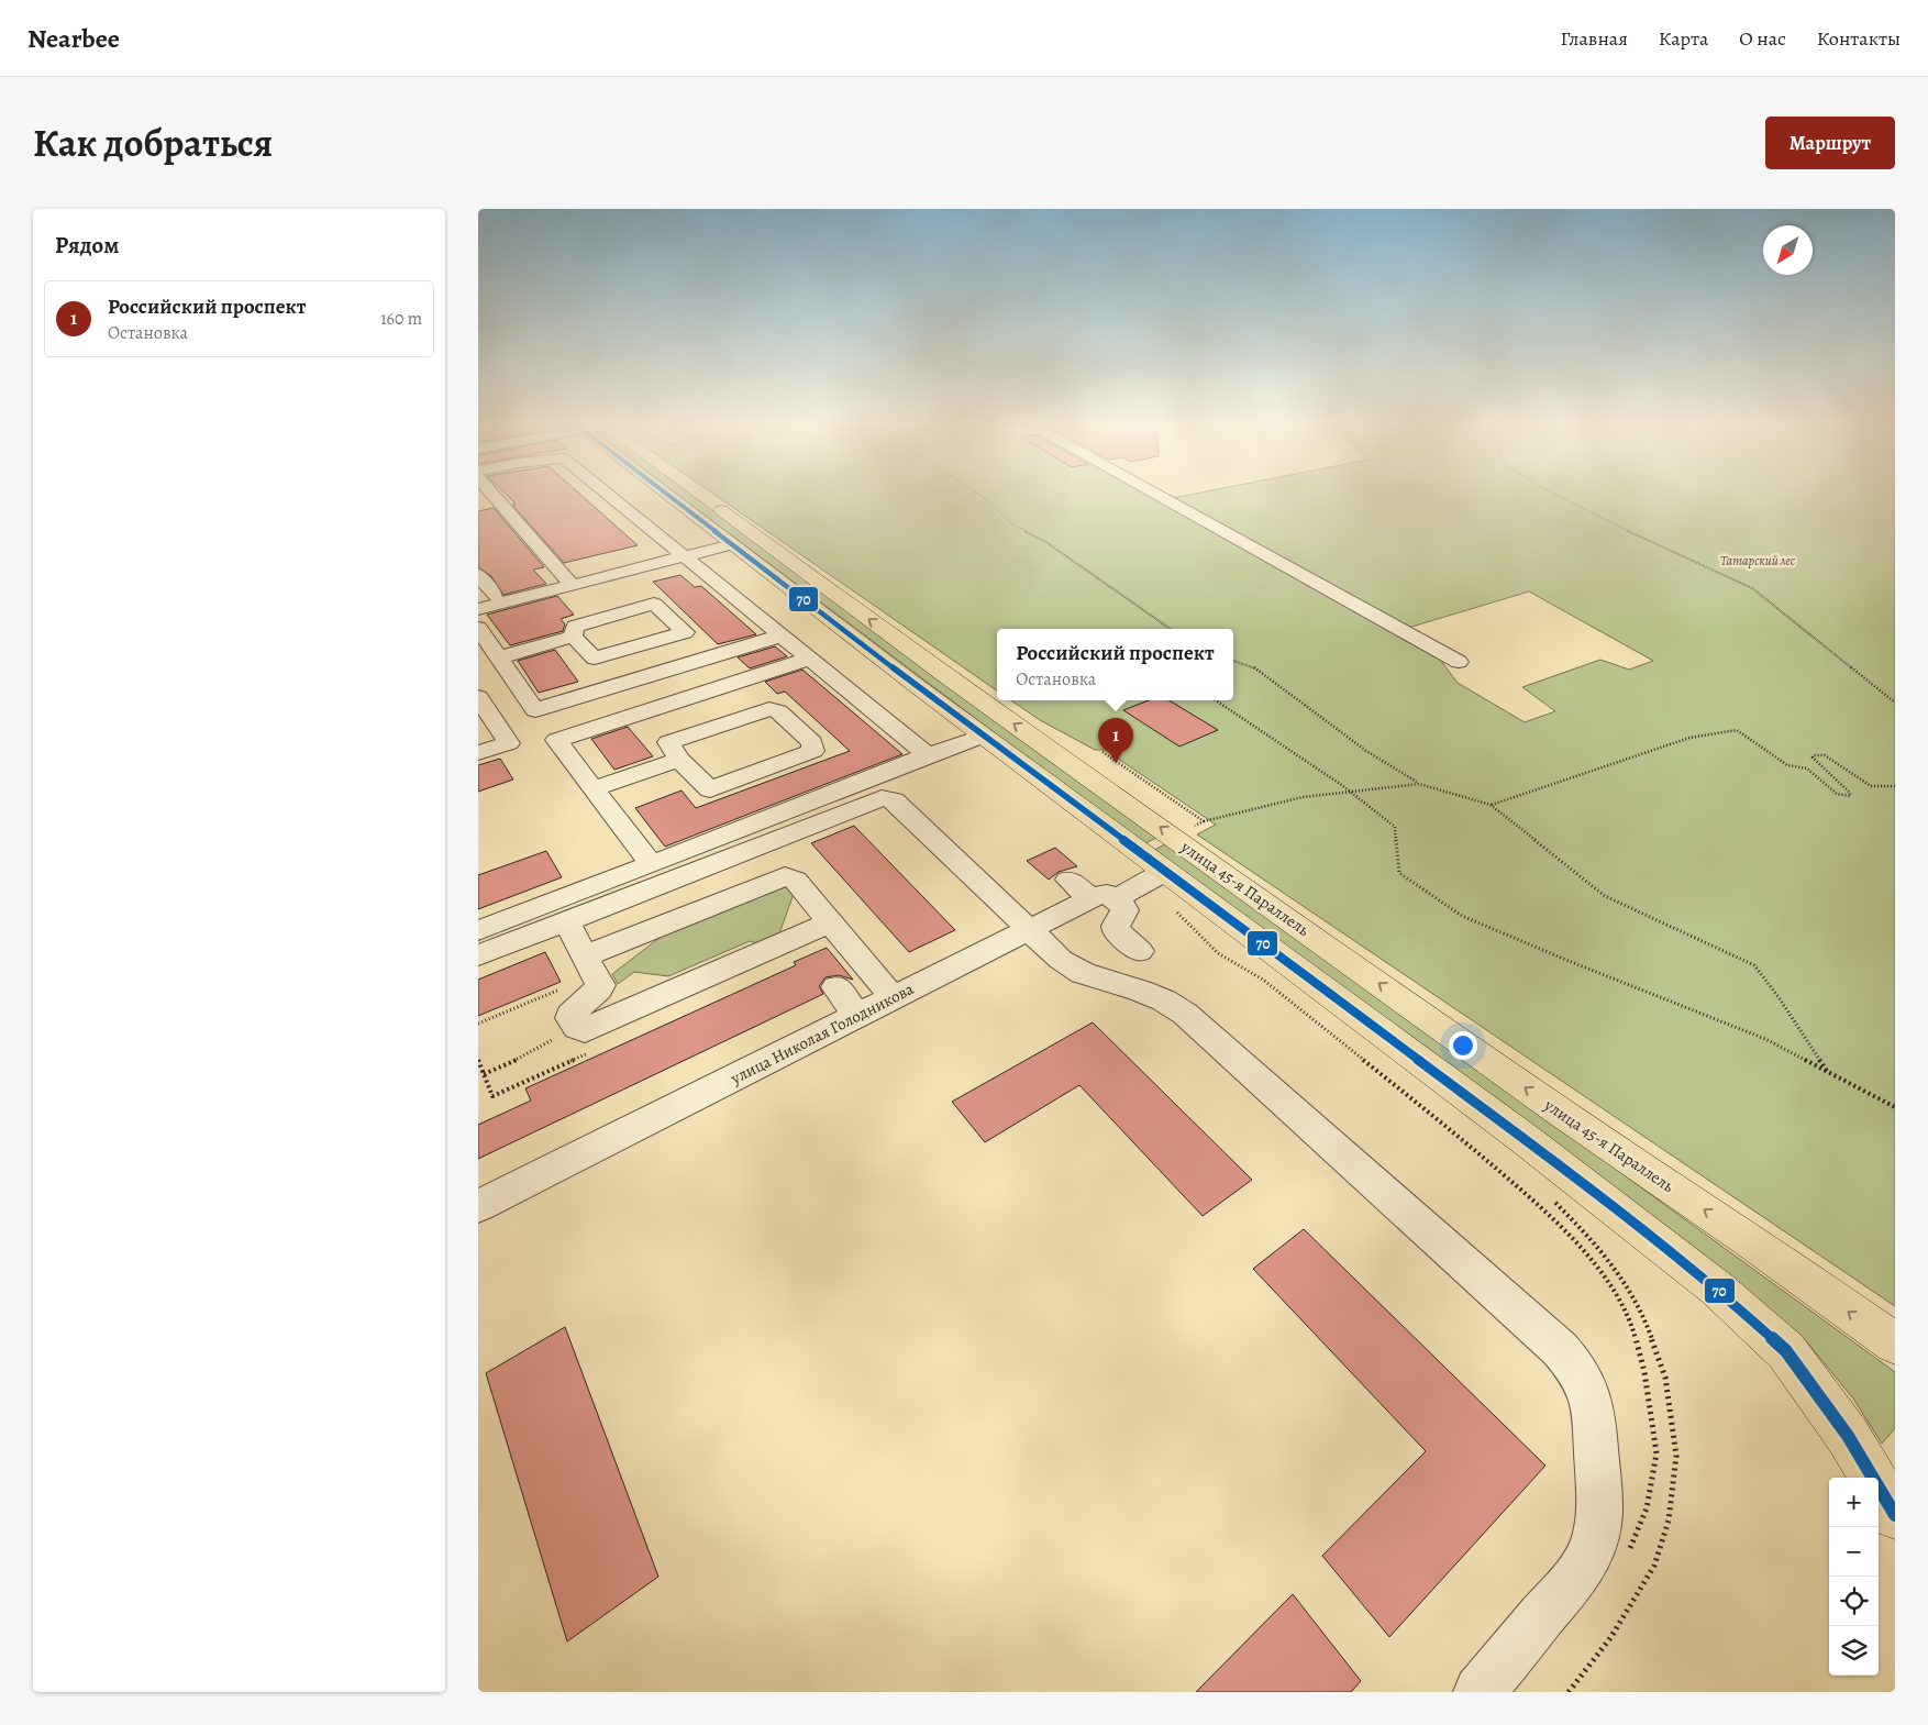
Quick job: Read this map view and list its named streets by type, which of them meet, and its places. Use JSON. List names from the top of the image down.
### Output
{
  "streets": {
    "main road": ["улица 45-я Параллель"],
    "street": ["улица Николая Голодникова"]
  },
  "crossings": [
    ["улица 45-я Параллель", "улица Николая Голодникова"]
  ],
  "parks": ["Татарский лес"],
  "lines": ["transit line 70"],
  "north": "bottom left",
  "page": {
    "header": "Nearbee",
    "nav": [
      "Главная",
      "Карта",
      "О нас",
      "Контакты"
    ],
    "title": "Как добраться",
    "buttons": "Маршрут",
    "heading": "Рядом",
    "list": [
      {
        "mark": "1",
        "name": "Российский проспект",
        "note": "Остановка",
        "value": "160 m"
      }
    ],
    "popup": ["Российский проспект", "Остановка"],
    "pins": "1",
    "map_buttons": ["+", "−"]
  }
}
